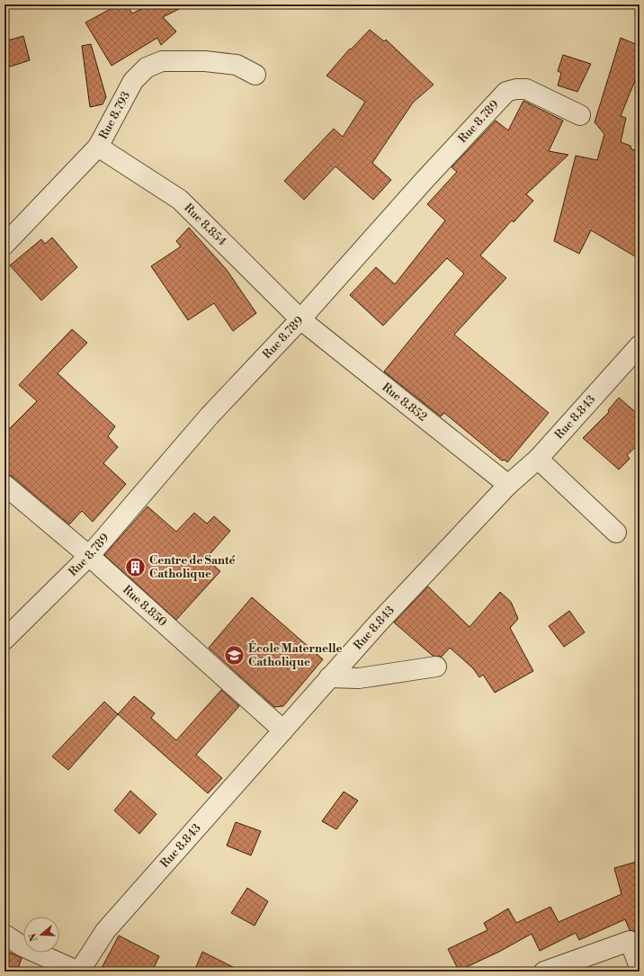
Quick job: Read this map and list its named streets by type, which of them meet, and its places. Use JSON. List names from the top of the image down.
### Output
{
  "streets": {
    "street": [
      "Rue 8.793",
      "Rue 8.789",
      "Rue 8.854",
      "Rue 8.852",
      "Rue 8.843",
      "Rue 8.850"
    ]
  },
  "crossings": [
    ["Rue 8.793", "Rue 8.854"],
    ["Rue 8.789", "Rue 8.854"],
    ["Rue 8.789", "Rue 8.852"],
    ["Rue 8.789", "Rue 8.850"],
    ["Rue 8.854", "Rue 8.852"],
    ["Rue 8.852", "Rue 8.843"],
    ["Rue 8.843", "Rue 8.850"]
  ],
  "places": {
    "building": ["Centre de Santé Catholique"],
    "school or university": ["École Maternelle Catholique"]
  },
  "north": "left"
}
